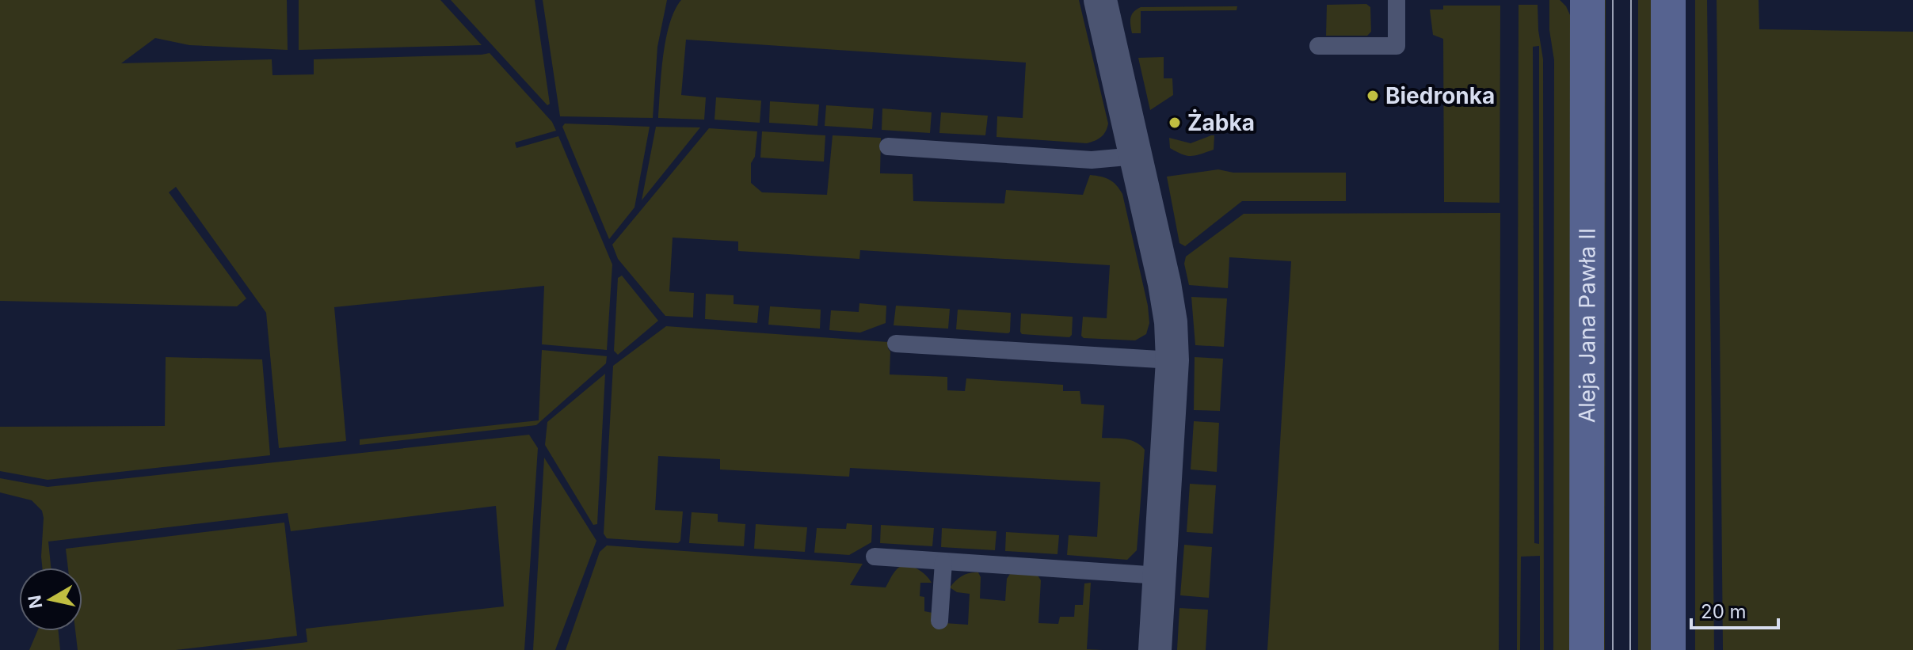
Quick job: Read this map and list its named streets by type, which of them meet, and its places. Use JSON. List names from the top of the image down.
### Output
{
  "streets": {
    "main road": ["Aleja Jana Pawła II"]
  },
  "places": ["Biedronka", "Żabka"],
  "scale_bar": "20 m",
  "north": "left"
}
